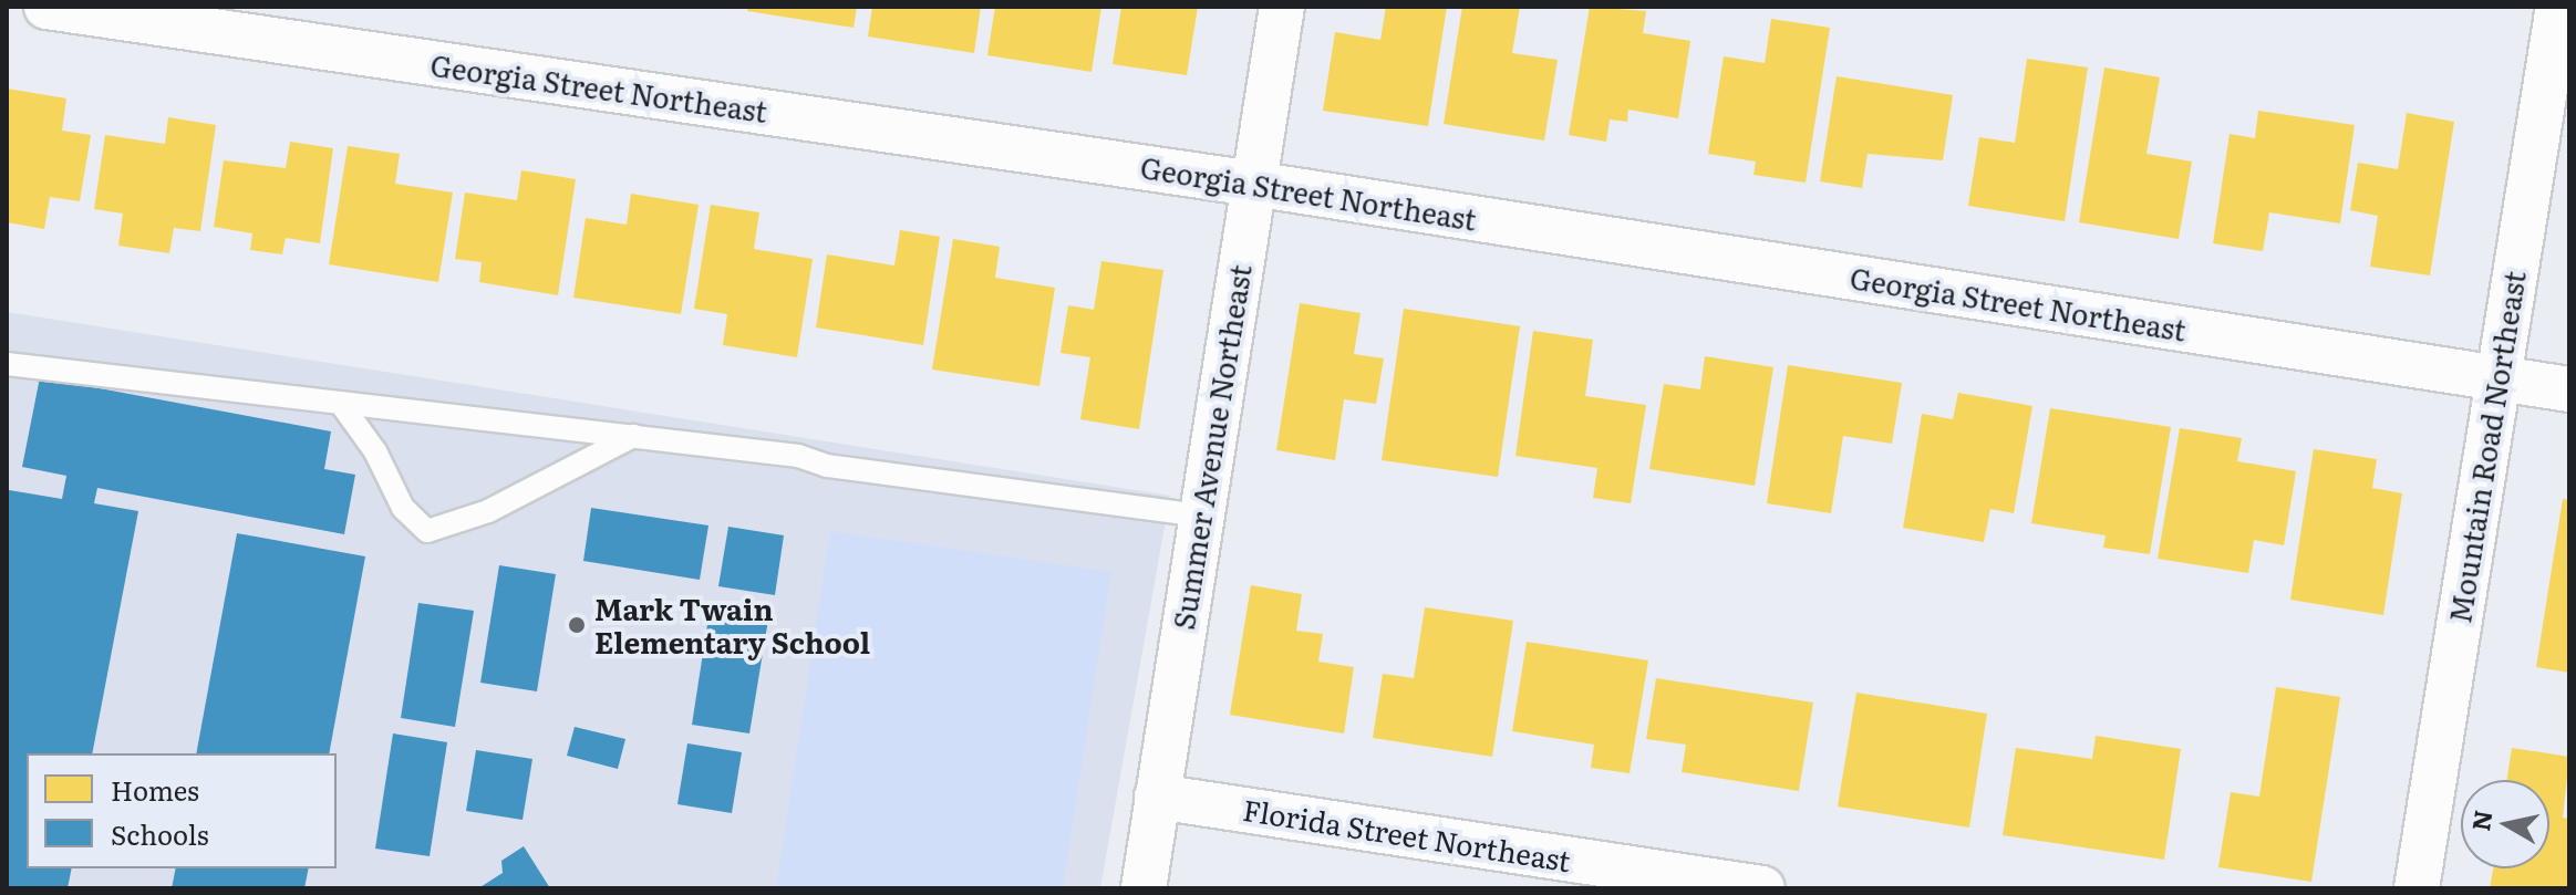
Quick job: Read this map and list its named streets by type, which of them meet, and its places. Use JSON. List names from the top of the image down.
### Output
{
  "streets": {
    "street": [
      "Georgia Street Northeast",
      "Summer Avenue Northeast",
      "Mountain Road Northeast",
      "Florida Street Northeast"
    ]
  },
  "crossings": [
    ["Georgia Street Northeast", "Summer Avenue Northeast"],
    ["Georgia Street Northeast", "Mountain Road Northeast"],
    ["Summer Avenue Northeast", "Florida Street Northeast"]
  ],
  "places": ["Mark Twain Elementary School"],
  "legend": ["Homes", "Schools"],
  "north": "left"
}
